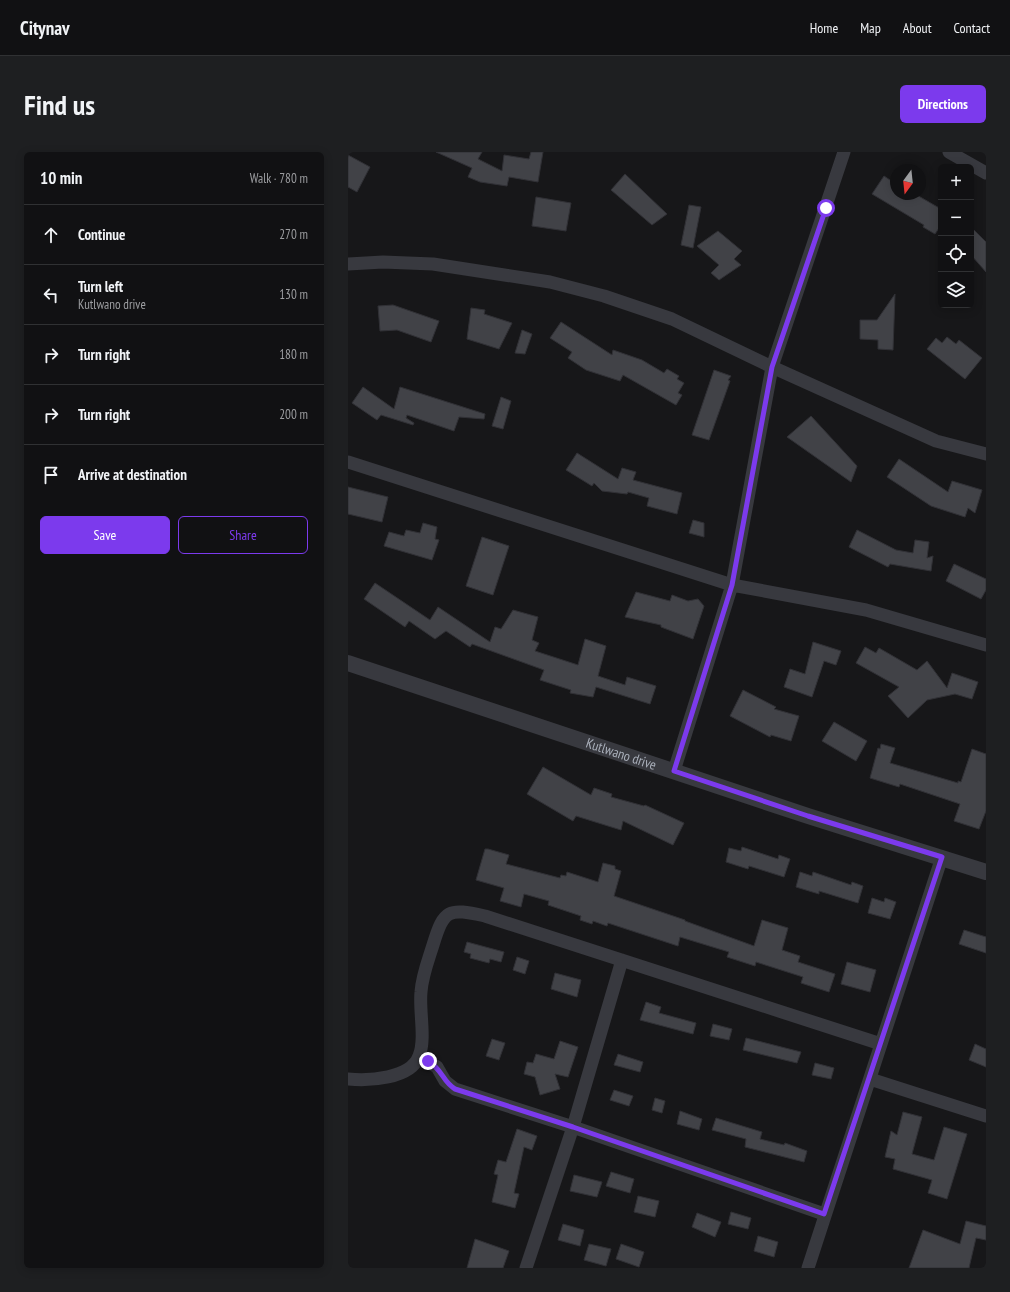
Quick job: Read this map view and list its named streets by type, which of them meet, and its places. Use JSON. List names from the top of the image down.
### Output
{
  "streets": {
    "street": ["Kutlwano drive"]
  },
  "north": "bottom",
  "page": {
    "header": "Citynav",
    "nav": [
      "Home",
      "Map",
      "About",
      "Contact"
    ],
    "buttons": [
      "Directions",
      ["Save", "Share"]
    ],
    "title": "Find us",
    "heading": ["10 min", "Walk · 780 m"],
    "map_buttons": ["+", "−"],
    "list": [
      ["Continue", "270 m"],
      ["Turn left", "Kutlwano drive", "130 m"],
      ["Turn right", "180 m"],
      ["Turn right", "200 m"],
      "Arrive at destination"
    ]
  }
}
